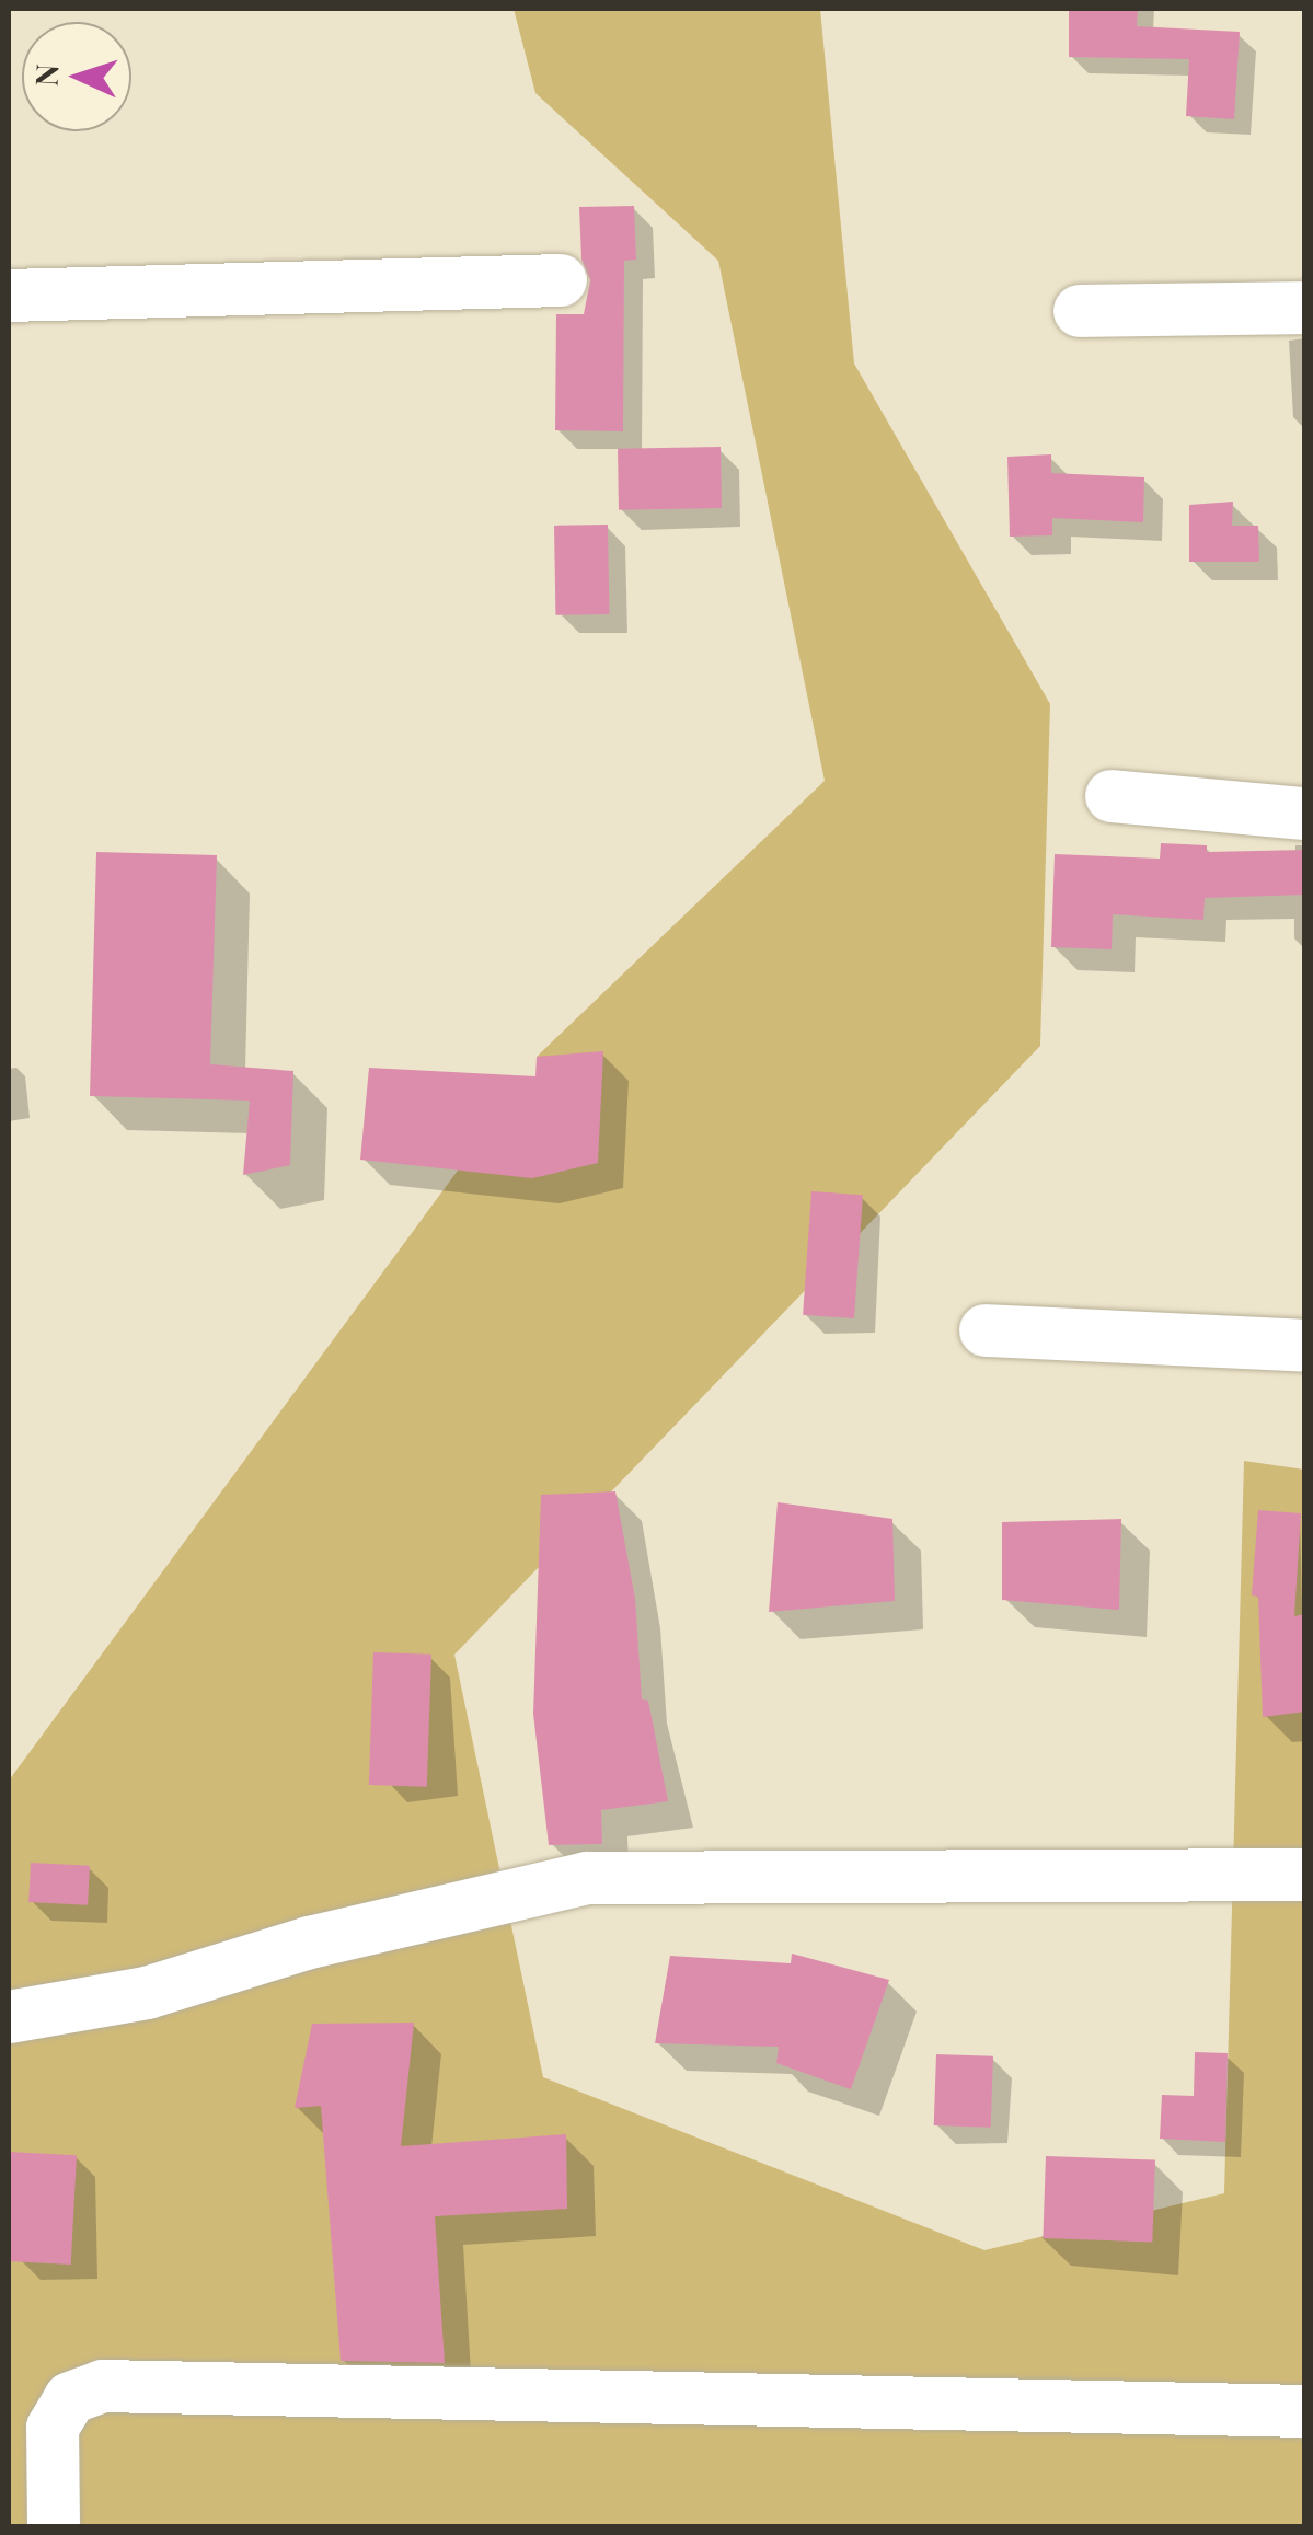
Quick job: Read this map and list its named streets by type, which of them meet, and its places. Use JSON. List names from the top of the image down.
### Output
{
  "north": "left"
}
